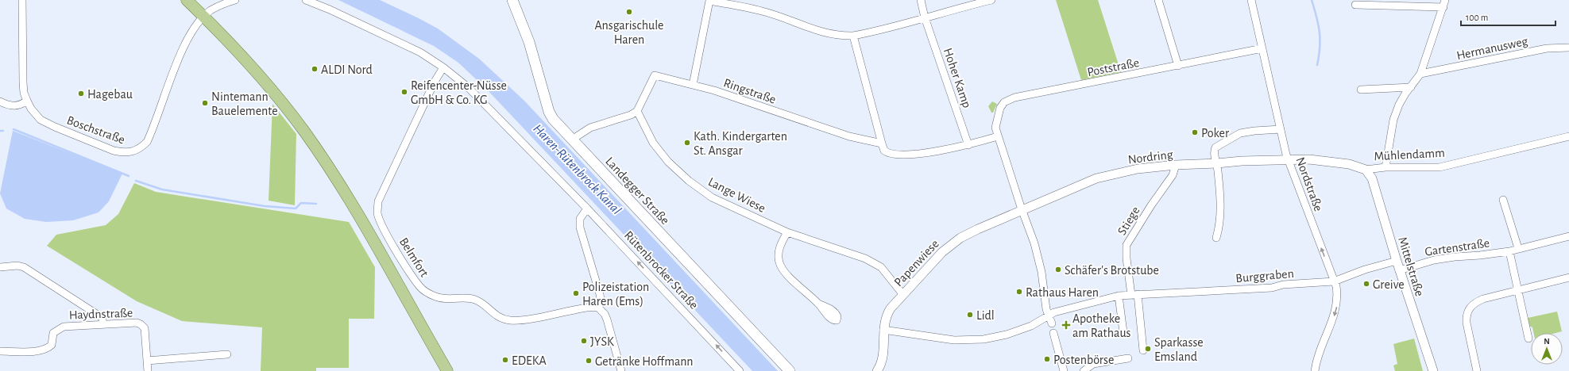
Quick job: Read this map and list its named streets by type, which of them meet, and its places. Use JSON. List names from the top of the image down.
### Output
{
  "streets": {
    "main road": ["Landegger Straße"],
    "street": [
      "Hermanusweg",
      "Poststraße",
      "Hoher Kamp",
      "Ringstraße",
      "Boschstraße",
      "Mühlendamm",
      "Nordring",
      "Nordstraße",
      "Lange Wiese",
      "Stiege",
      "Gartenstraße",
      "Belmfort",
      "Papenwiese",
      "Mittelstraße",
      "Rütenbrocker Straße",
      "Burggraben",
      "Haydnstraße"
    ]
  },
  "crossings": [
    ["Poststraße", "Nordstraße"],
    ["Ringstraße", "Lange Wiese"],
    ["Mühlendamm", "Nordring"],
    ["Mühlendamm", "Nordstraße"],
    ["Mühlendamm", "Mittelstraße"],
    ["Nordring", "Nordstraße"],
    ["Nordring", "Stiege"],
    ["Nordring", "Papenwiese"],
    ["Nordstraße", "Burggraben"],
    ["Lange Wiese", "Papenwiese"],
    ["Stiege", "Burggraben"],
    ["Gartenstraße", "Mittelstraße"],
    ["Belmfort", "Rütenbrocker Straße"],
    ["Papenwiese", "Burggraben"],
    ["Mittelstraße", "Burggraben"]
  ],
  "one_way": ["Rütenbrocker Straße"],
  "water": ["Haren-Rütenbrock Kanal"],
  "places": {
    "other": [
      "Ansgarischule Haren",
      "ALDI Nord",
      "Reifencenter-Nüsse GmbH & Co. KG",
      "Hagebau",
      "Nintemann Bauelemente",
      "Poker",
      "Kath. Kindergarten St. Ansgar",
      "Schäfer's Brotstube",
      "Greive",
      "Rathaus Haren",
      "Polizeistation Haren (Ems)",
      "Lidl",
      "JYSK",
      "Sparkasse Emsland",
      "Postenbörse",
      "EDEKA",
      "Getränke Hoffmann"
    ],
    "health": ["Apotheke am Rathaus"]
  },
  "scale_bar": "100 m",
  "north": "top"
}
